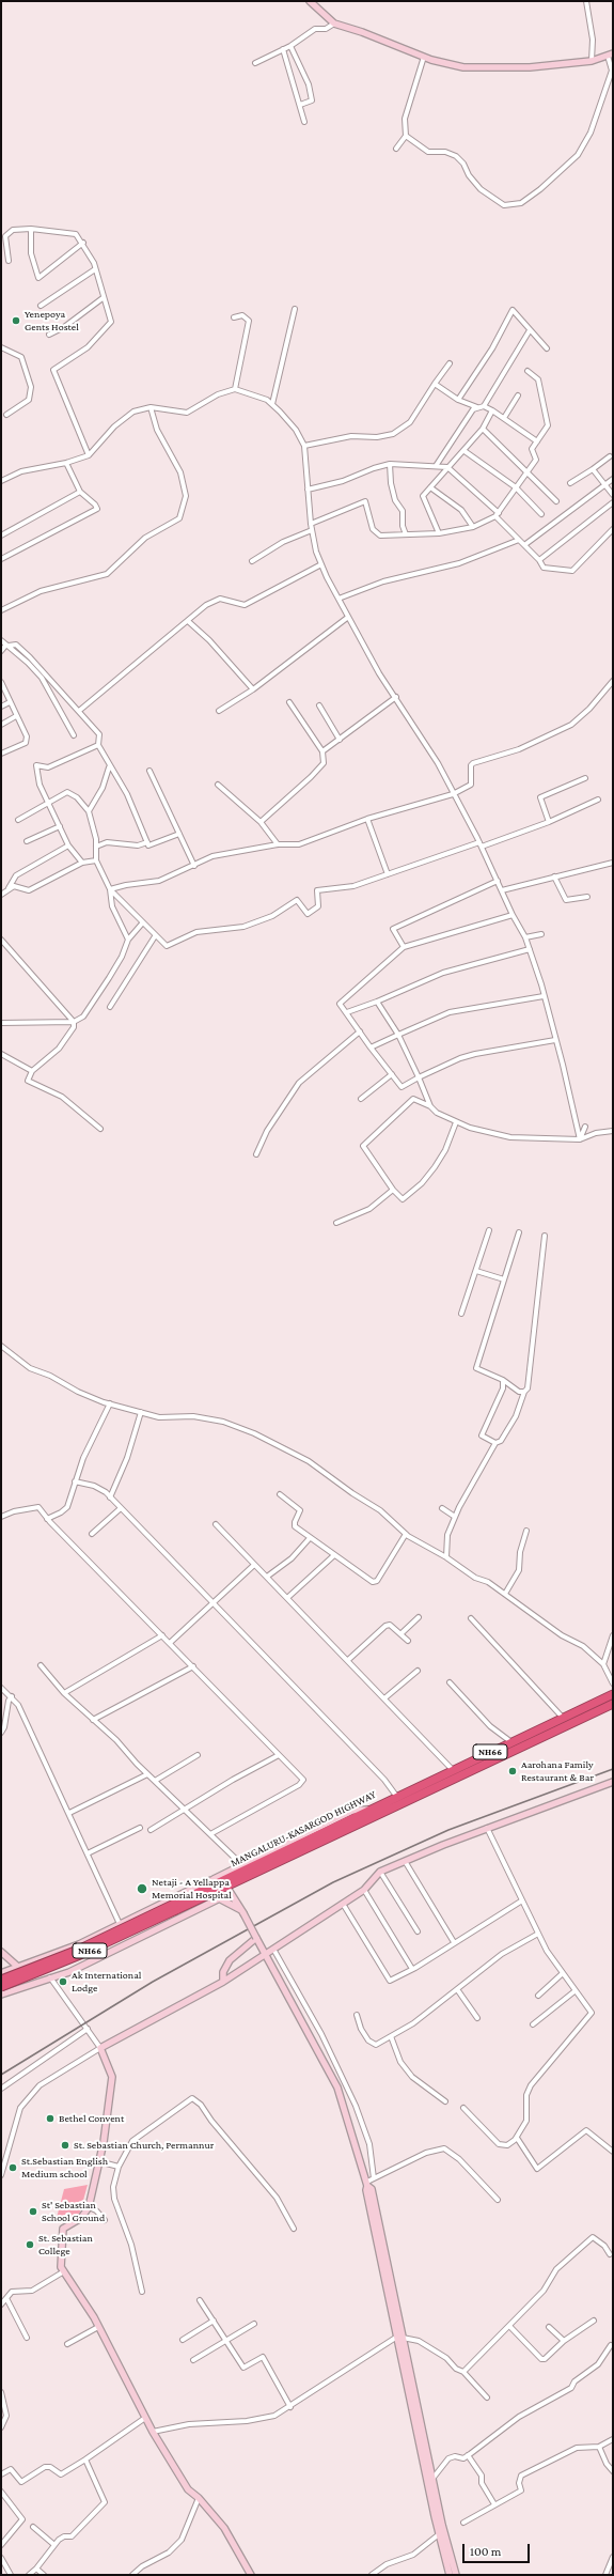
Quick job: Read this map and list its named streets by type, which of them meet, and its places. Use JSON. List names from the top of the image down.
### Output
{
  "streets": {
    "highway": ["NH66", "MANGALURU-KASARGOD HIGHWAY"]
  },
  "places": [
    "Yenepoya Gents Hostel",
    "Aarohana Family Restaurant & Bar",
    "Netaji - A Yellappa Memorial Hospital",
    "Ak International Lodge",
    "Bethel Convent",
    "St. Sebastian Church, Permannur",
    "St.Sebastian English Medium school",
    "St' Sebastian School Ground",
    "St. Sebastian College"
  ],
  "scale_bar": "100 m"
}
